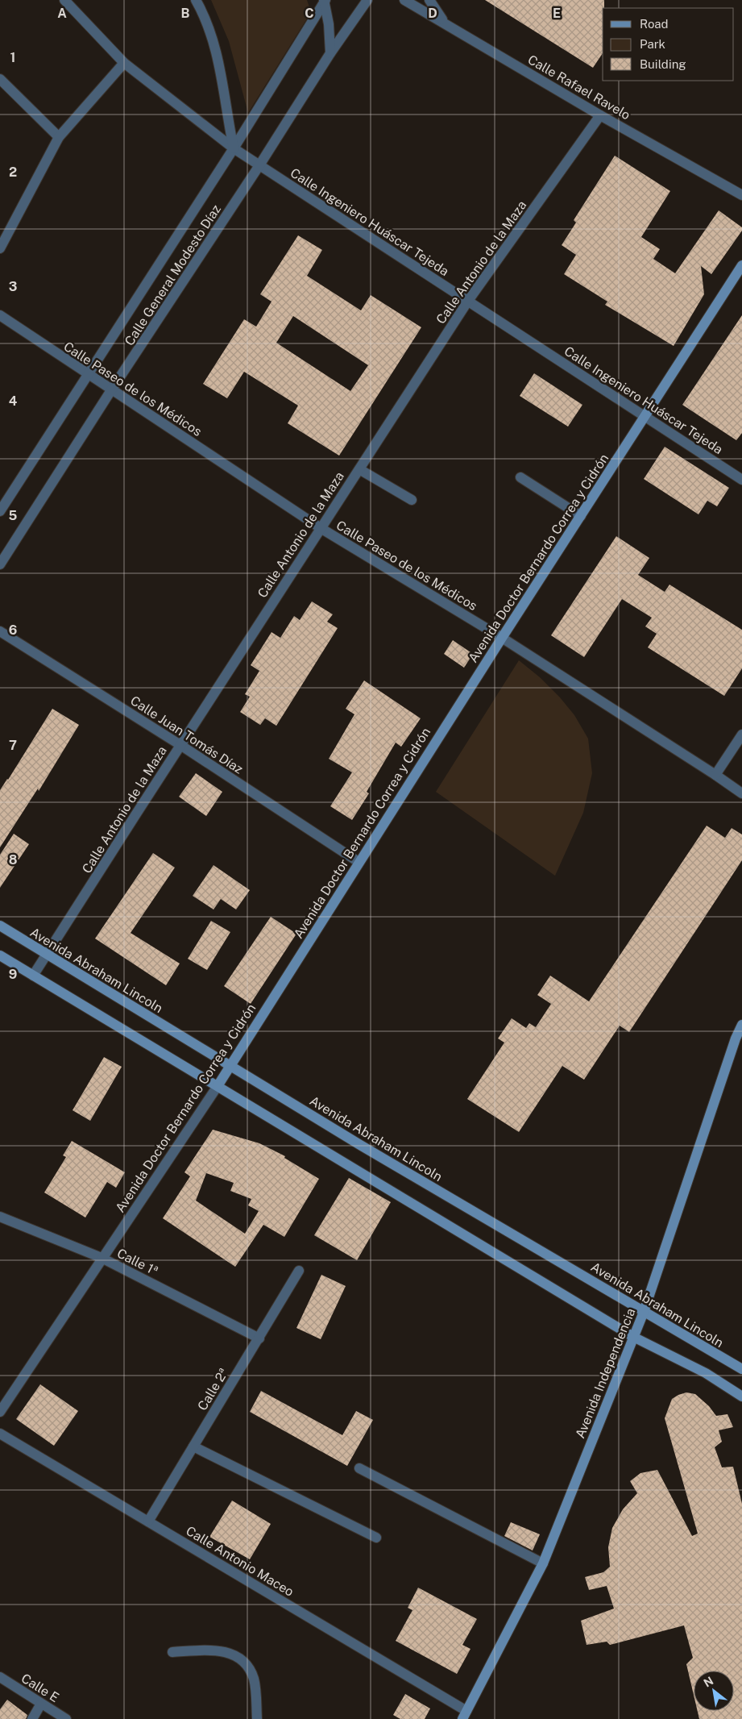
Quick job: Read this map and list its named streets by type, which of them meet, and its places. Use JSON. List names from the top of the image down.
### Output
{
  "streets": {
    "main road": ["Avenida Doctor Bernardo Correa y Cidrón", "Avenida Abraham Lincoln", "Avenida Independencia"],
    "street": [
      "Calle Rafael Ravelo",
      "Calle Ingeniero Huáscar Tejeda",
      "Calle Antonio de la Maza",
      "Calle General Modesto Díaz",
      "Calle Paseo de los Médicos",
      "Calle Juan Tomás Díaz",
      "Calle 1ª",
      "Calle 2ª",
      "Calle Antonio Maceo",
      "Calle E"
    ]
  },
  "crossings": [
    ["Calle Rafael Ravelo", "Calle Antonio de la Maza"],
    ["Calle Ingeniero Huáscar Tejeda", "Calle Antonio de la Maza"],
    ["Calle Ingeniero Huáscar Tejeda", "Calle General Modesto Díaz"],
    ["Calle Ingeniero Huáscar Tejeda", "Avenida Doctor Bernardo Correa y Cidrón"],
    ["Calle Antonio de la Maza", "Calle Paseo de los Médicos"],
    ["Calle Antonio de la Maza", "Calle Juan Tomás Díaz"],
    ["Calle Antonio de la Maza", "Avenida Abraham Lincoln"],
    ["Calle General Modesto Díaz", "Calle Paseo de los Médicos"],
    ["Calle Paseo de los Médicos", "Avenida Doctor Bernardo Correa y Cidrón"],
    ["Avenida Doctor Bernardo Correa y Cidrón", "Calle Juan Tomás Díaz"],
    ["Avenida Doctor Bernardo Correa y Cidrón", "Avenida Abraham Lincoln"],
    ["Avenida Doctor Bernardo Correa y Cidrón", "Calle 1ª"],
    ["Avenida Abraham Lincoln", "Avenida Independencia"],
    ["Calle 1ª", "Calle 2ª"],
    ["Avenida Independencia", "Calle Antonio Maceo"],
    ["Calle 2ª", "Calle Antonio Maceo"]
  ],
  "legend": ["Road", "Park", "Building"],
  "north": "top left",
  "grid": {
    "columns": [
      "A",
      "B",
      "C",
      "D",
      "E"
    ],
    "rows": [
      "1",
      "2",
      "3",
      "4",
      "5",
      "6",
      "7",
      "8",
      "9"
    ]
  }
}
